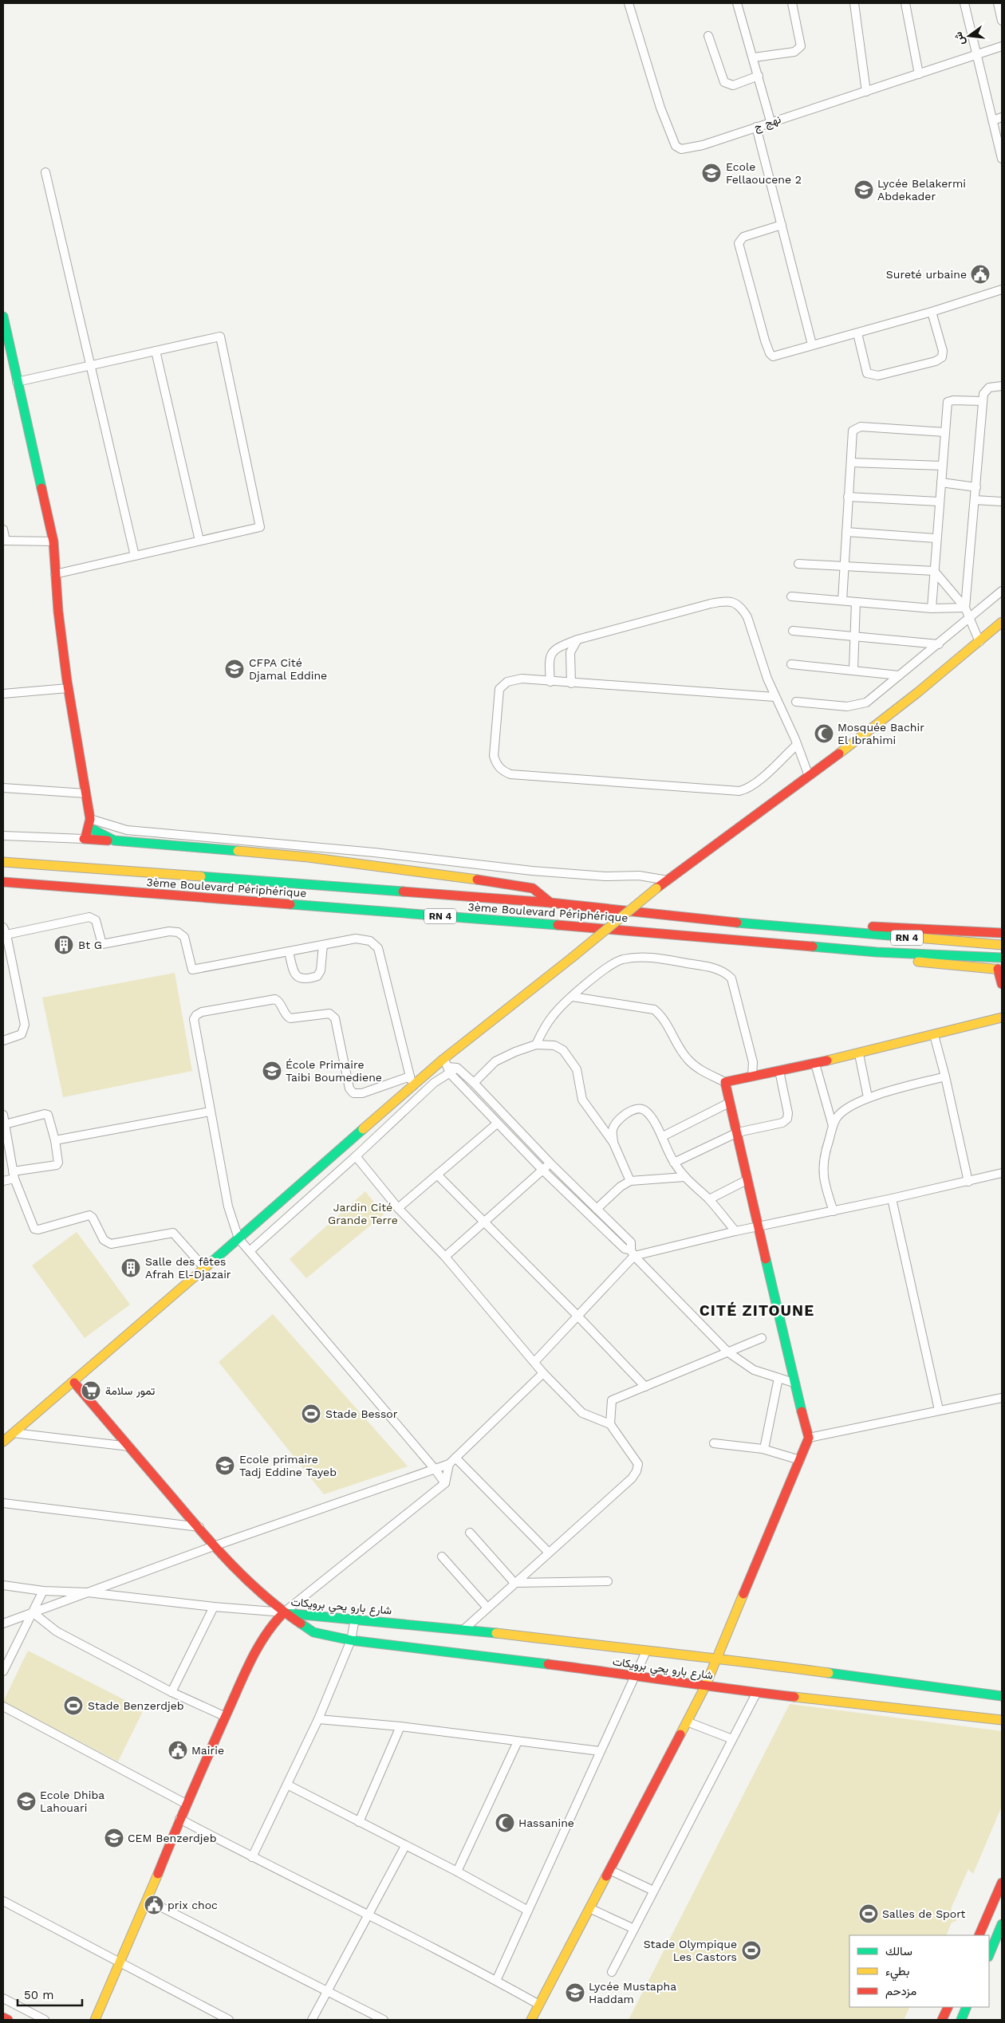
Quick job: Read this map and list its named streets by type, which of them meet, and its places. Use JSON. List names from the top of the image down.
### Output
{
  "streets": {
    "main road": ["3ème Boulevard Périphérique", "RN 4", "شارع بارو يحي برويكات"],
    "street": ["نهج ج"]
  },
  "districts": ["CITÉ ZITOUNE"],
  "parks": ["Jardin Cité Grande Terre"],
  "places": {
    "school or university": [
      "Ecole Fellaoucene 2",
      "Lycée Belakermi Abdekader",
      "CFPA Cité Djamal Eddine",
      "École Primaire Taibi Boumediene",
      "Ecole primaire Tadj Eddine Tayeb",
      "Ecole Dhiba Lahouari",
      "CEM Benzerdjeb",
      "Lycée Mustapha Haddam"
    ],
    "public building": ["Sureté urbaine", "Mairie", "prix choc"],
    "mosque": ["Mosquée Bachir El Ibrahimi", "Hassanine"],
    "building": ["Bt G", "Salle des fêtes Afrah El-Djazair"],
    "supermarket": ["تمور سلامة"],
    "sports": [
      "Stade Bessor",
      "Stade Benzerdjeb",
      "Salles de Sport",
      "Stade Olympique Les Castors"
    ]
  },
  "legend": ["سالك", "بطيء", "مزدحم"],
  "scale_bar": "50 m",
  "north": "left"
}
